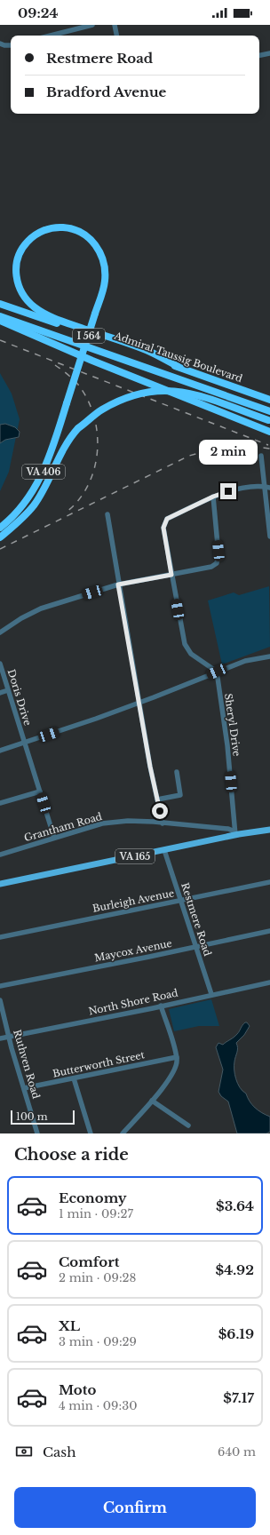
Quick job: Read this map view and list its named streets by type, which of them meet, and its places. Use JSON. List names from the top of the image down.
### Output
{
  "streets": {
    "highway": ["I 564", "Admiral Taussig Boulevard", "VA 406"],
    "main road": ["VA 165"],
    "street": [
      "Doris Drive",
      "Sheryl Drive",
      "Grantham Road",
      "Burleigh Avenue",
      "Restmere Road",
      "Maycox Avenue",
      "North Shore Road",
      "Ruthven Road",
      "Butterworth Street"
    ]
  },
  "crossings": [
    ["Admiral Taussig Boulevard", "VA 406"],
    ["Doris Drive", "Grantham Road"],
    ["Sheryl Drive", "Grantham Road"],
    ["Sheryl Drive", "VA 165"],
    ["Grantham Road", "VA 165"],
    ["VA 165", "Restmere Road"],
    ["Burleigh Avenue", "Restmere Road"],
    ["Restmere Road", "Maycox Avenue"],
    ["Restmere Road", "North Shore Road"],
    ["North Shore Road", "Ruthven Road"],
    ["Ruthven Road", "Butterworth Street"]
  ],
  "scale_bar": "100 m",
  "page": {
    "status": "09:24",
    "banner": ["Restmere Road", "Bradford Avenue"],
    "bubble": "2 min",
    "scale": "100 m",
    "heading": "Choose a ride",
    "list": [
      {
        "name": "Economy",
        "note": "1 min · 09:27",
        "value": "$3.64"
      },
      {
        "name": "Comfort",
        "note": "2 min · 09:28",
        "value": "$4.92"
      },
      {
        "name": "XL",
        "note": "3 min · 09:29",
        "value": "$6.19"
      },
      {
        "name": "Moto",
        "note": "4 min · 09:30",
        "value": "$7.17"
      }
    ],
    "pay": ["Cash", "640 m"],
    "buttons": "Confirm"
  }
}
